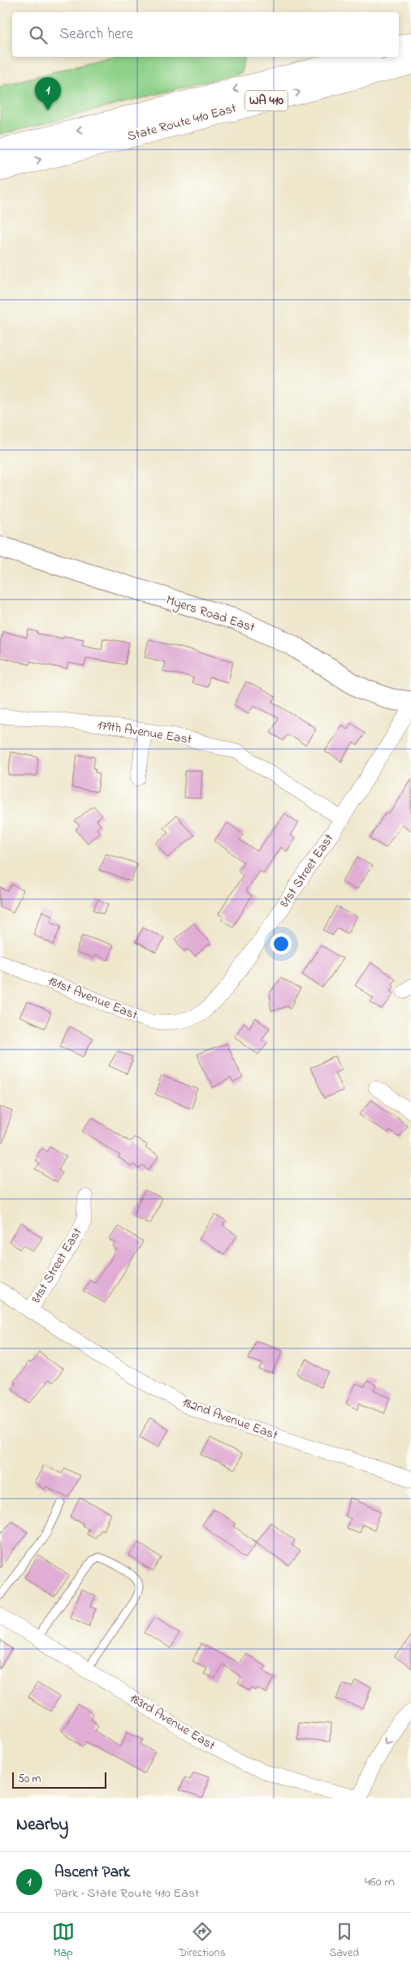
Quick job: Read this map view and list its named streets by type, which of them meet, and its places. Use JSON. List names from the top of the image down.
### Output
{
  "streets": {
    "highway": ["WA 410", "State Route 410 East"],
    "street": [
      "Myers Road East",
      "179th Avenue East",
      "81st Street East",
      "181st Avenue East",
      "182nd Avenue East",
      "183rd Avenue East"
    ]
  },
  "crossings": [
    ["179th Avenue East", "81st Street East"],
    ["81st Street East", "181st Avenue East"],
    ["81st Street East", "182nd Avenue East"]
  ],
  "scale_bar": "50 m",
  "page": {
    "search": "Search here",
    "pins": "1",
    "scale": "50 m",
    "heading": "Nearby",
    "list": [
      {
        "mark": "1",
        "name": "Ascent Park",
        "note": "Park · State Route 410 East",
        "value": "460 m"
      }
    ],
    "nav": ["Map", "Directions", "Saved"]
  }
}
